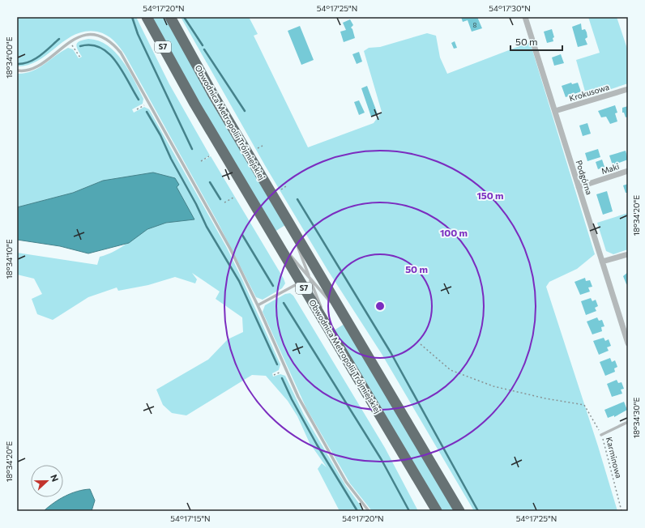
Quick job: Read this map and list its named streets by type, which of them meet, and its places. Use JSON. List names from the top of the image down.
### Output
{
  "streets": {
    "highway": ["S7", "Obwodnica Metropolii Trójmiejskiej"],
    "street": ["Krokusowa", "Maki", "Podgórna"],
    "lane": ["Karminowa"]
  },
  "crossings": [
    ["Krokusowa", "Podgórna"],
    ["Maki", "Podgórna"]
  ],
  "house_numbers": ["8"],
  "scale_bar": "50 m",
  "north": "right",
  "coordinates": [
    "54°17'20\"N",
    "54°17'25\"N",
    "54°17'30\"N",
    "18°34'00\"E",
    "18°34'20\"E",
    "18°34'10\"E",
    "18°34'30\"E",
    "54°17'15\"N"
  ],
  "rings": ["150 m", "100 m", "50 m"]
}
